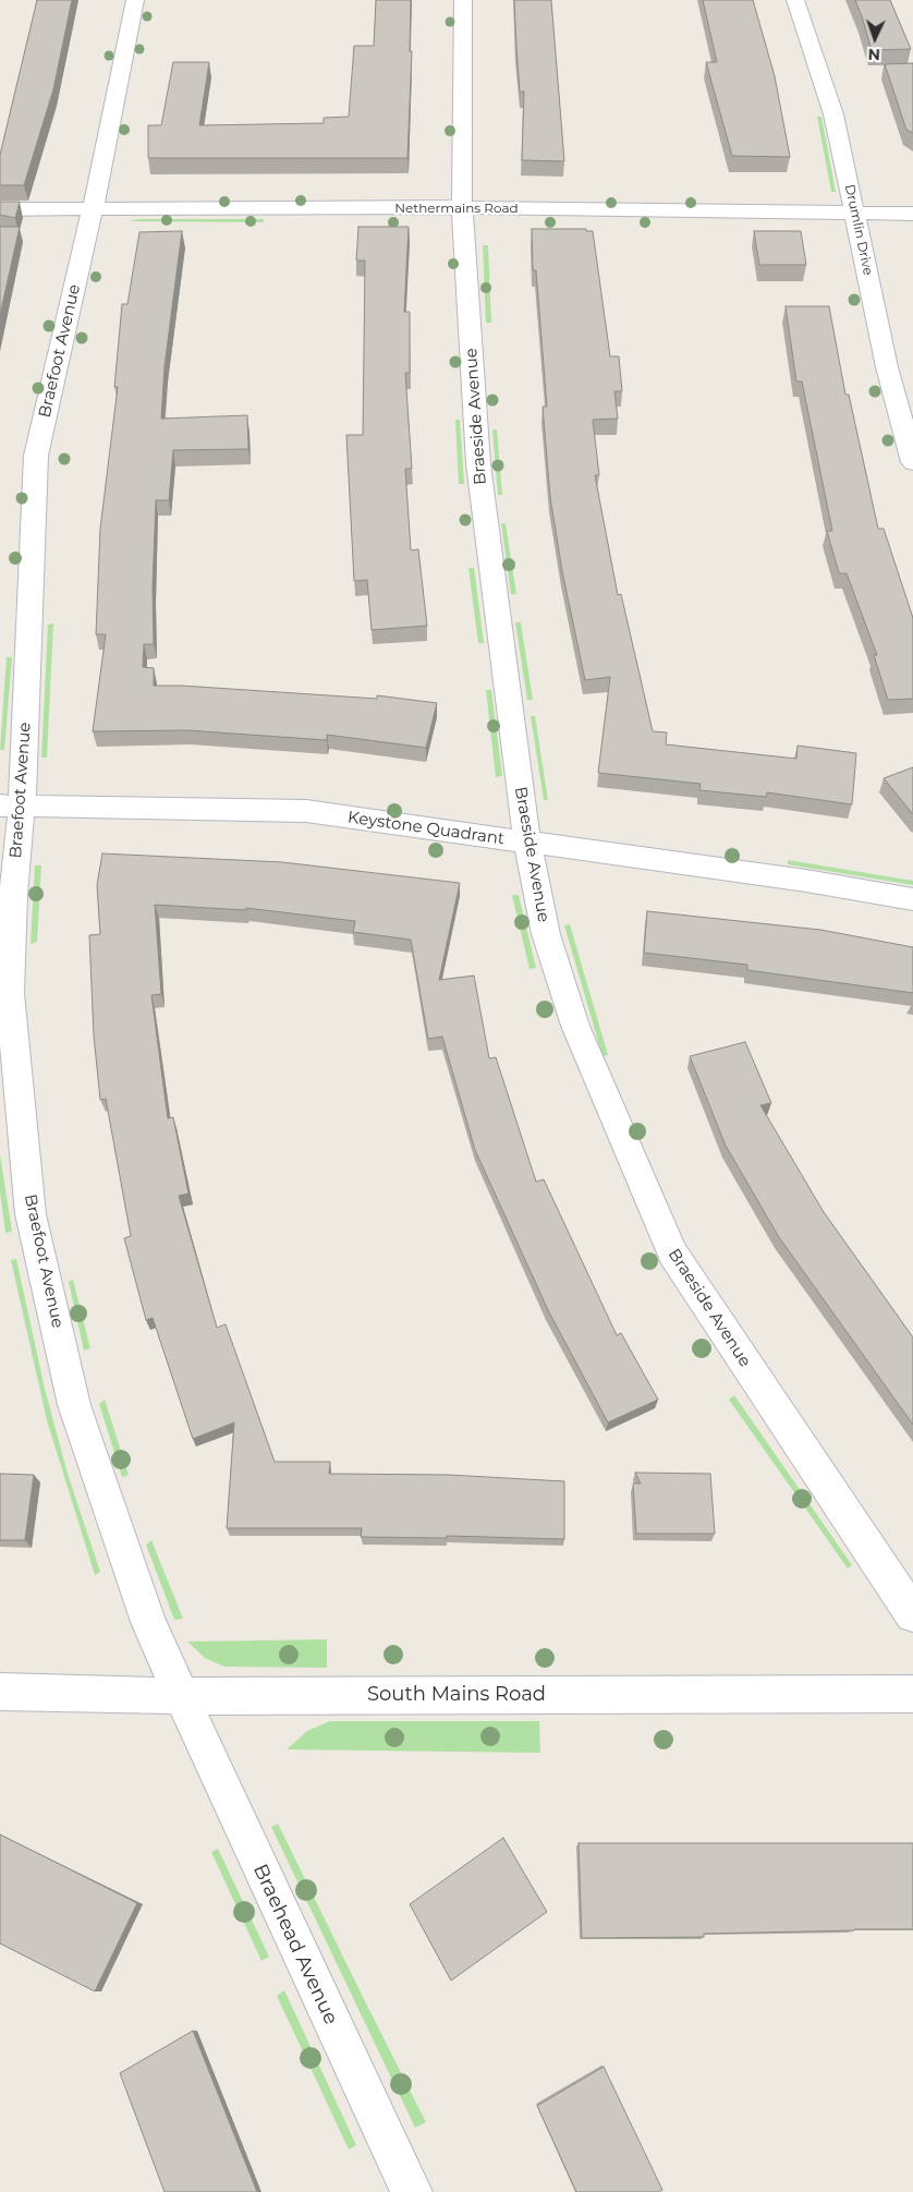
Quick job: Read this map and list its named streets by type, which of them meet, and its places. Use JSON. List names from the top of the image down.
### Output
{
  "streets": {
    "street": [
      "Nethermains Road",
      "Drumlin Drive",
      "Braefoot Avenue",
      "Braeside Avenue",
      "Keystone Quadrant",
      "South Mains Road",
      "Braehead Avenue"
    ]
  },
  "crossings": [
    ["Nethermains Road", "Drumlin Drive"],
    ["Nethermains Road", "Braefoot Avenue"],
    ["Nethermains Road", "Braeside Avenue"],
    ["Braefoot Avenue", "Keystone Quadrant"],
    ["Braefoot Avenue", "South Mains Road"],
    ["Braefoot Avenue", "Braehead Avenue"],
    ["Braeside Avenue", "Keystone Quadrant"],
    ["South Mains Road", "Braehead Avenue"]
  ],
  "north": "bottom"
}
